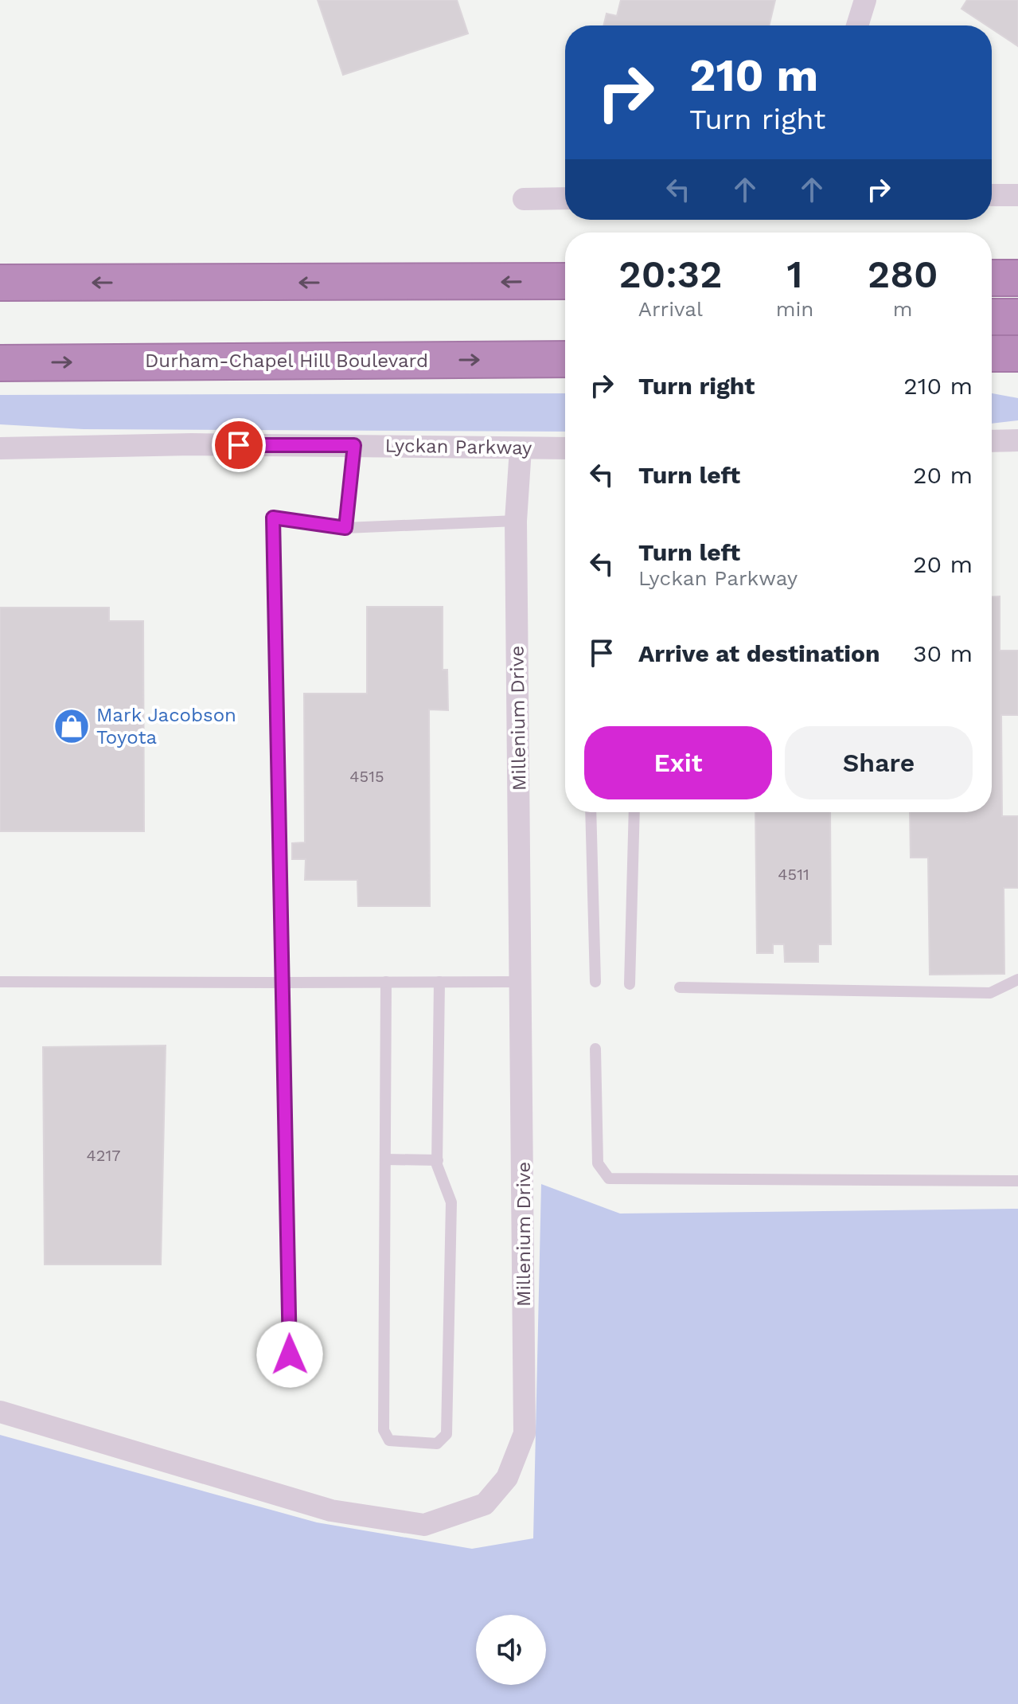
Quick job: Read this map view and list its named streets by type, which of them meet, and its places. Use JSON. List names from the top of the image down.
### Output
{
  "streets": {
    "highway": ["Durham-Chapel Hill Boulevard"],
    "street": ["Lyckan Parkway", "Millenium Drive"]
  },
  "crossings": [
    ["Lyckan Parkway", "Millenium Drive"]
  ],
  "places": {
    "shop": ["Mark Jacobson Toyota"]
  },
  "house_numbers": ["4515", "4511", "4217"],
  "page": {
    "turn": ["210 m", "Turn right"],
    "eta": [
      "20:32",
      "Arrival",
      "1",
      "min",
      "280",
      "m"
    ],
    "list": [
      {
        "name": "Turn right",
        "value": "210 m"
      },
      {
        "name": "Turn left",
        "value": "20 m"
      },
      {
        "name": "Turn left",
        "note": "Lyckan Parkway",
        "value": "20 m"
      },
      {
        "name": "Arrive at destination",
        "value": "30 m"
      }
    ],
    "buttons": ["Exit", "Share"]
  }
}
